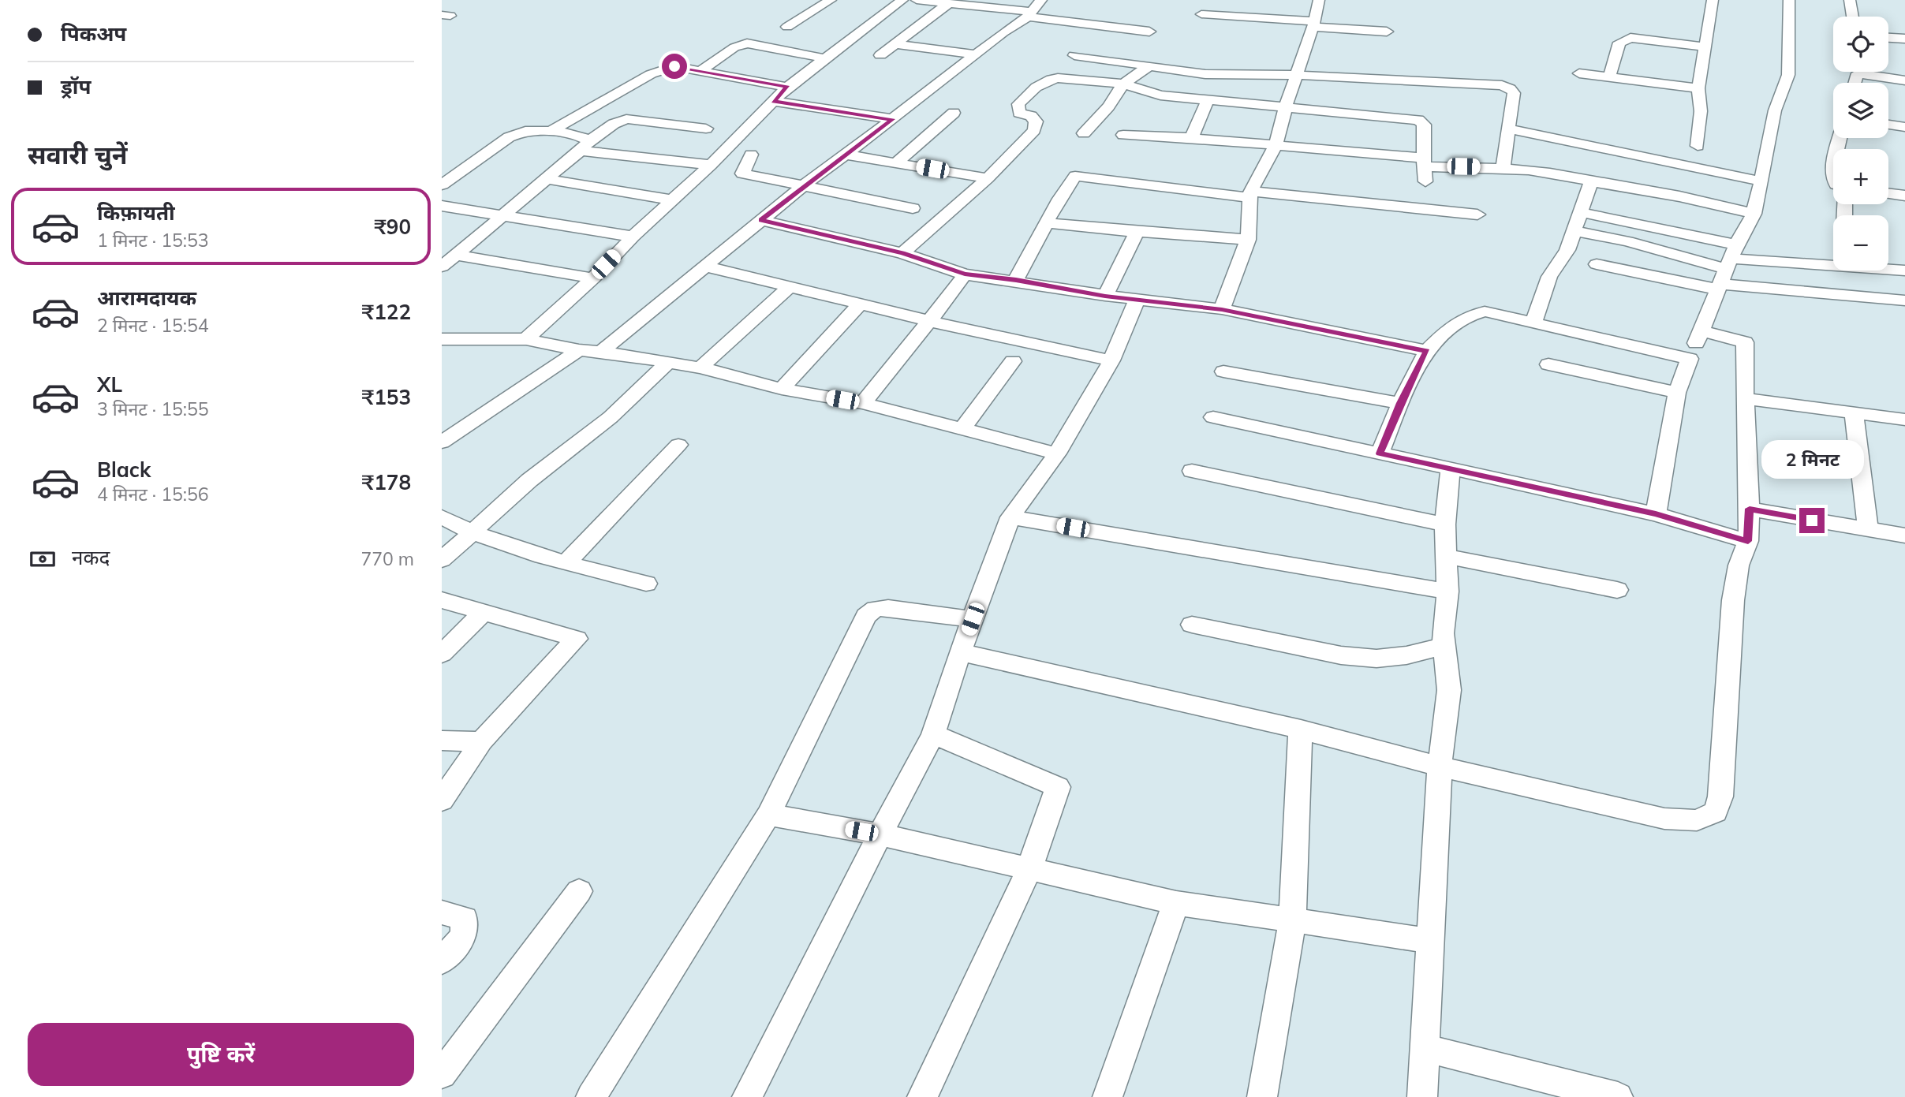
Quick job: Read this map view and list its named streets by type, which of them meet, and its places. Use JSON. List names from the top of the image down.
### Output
{
  "page": {
    "banner": ["पिकअप", "ड्रॉप"],
    "map_buttons": ["+", "−"],
    "heading": "सवारी चुनें",
    "list": [
      {
        "name": "किफ़ायती",
        "note": "1 मिनट · 15:53",
        "value": "₹90"
      },
      {
        "name": "आरामदायक",
        "note": "2 मिनट · 15:54",
        "value": "₹122"
      },
      {
        "name": "XL",
        "note": "3 मिनट · 15:55",
        "value": "₹153"
      },
      {
        "name": "Black",
        "note": "4 मिनट · 15:56",
        "value": "₹178"
      }
    ],
    "bubble": "2 मिनट",
    "pay": ["नकद", "770 m"],
    "buttons": "पुष्टि करें"
  }
}
